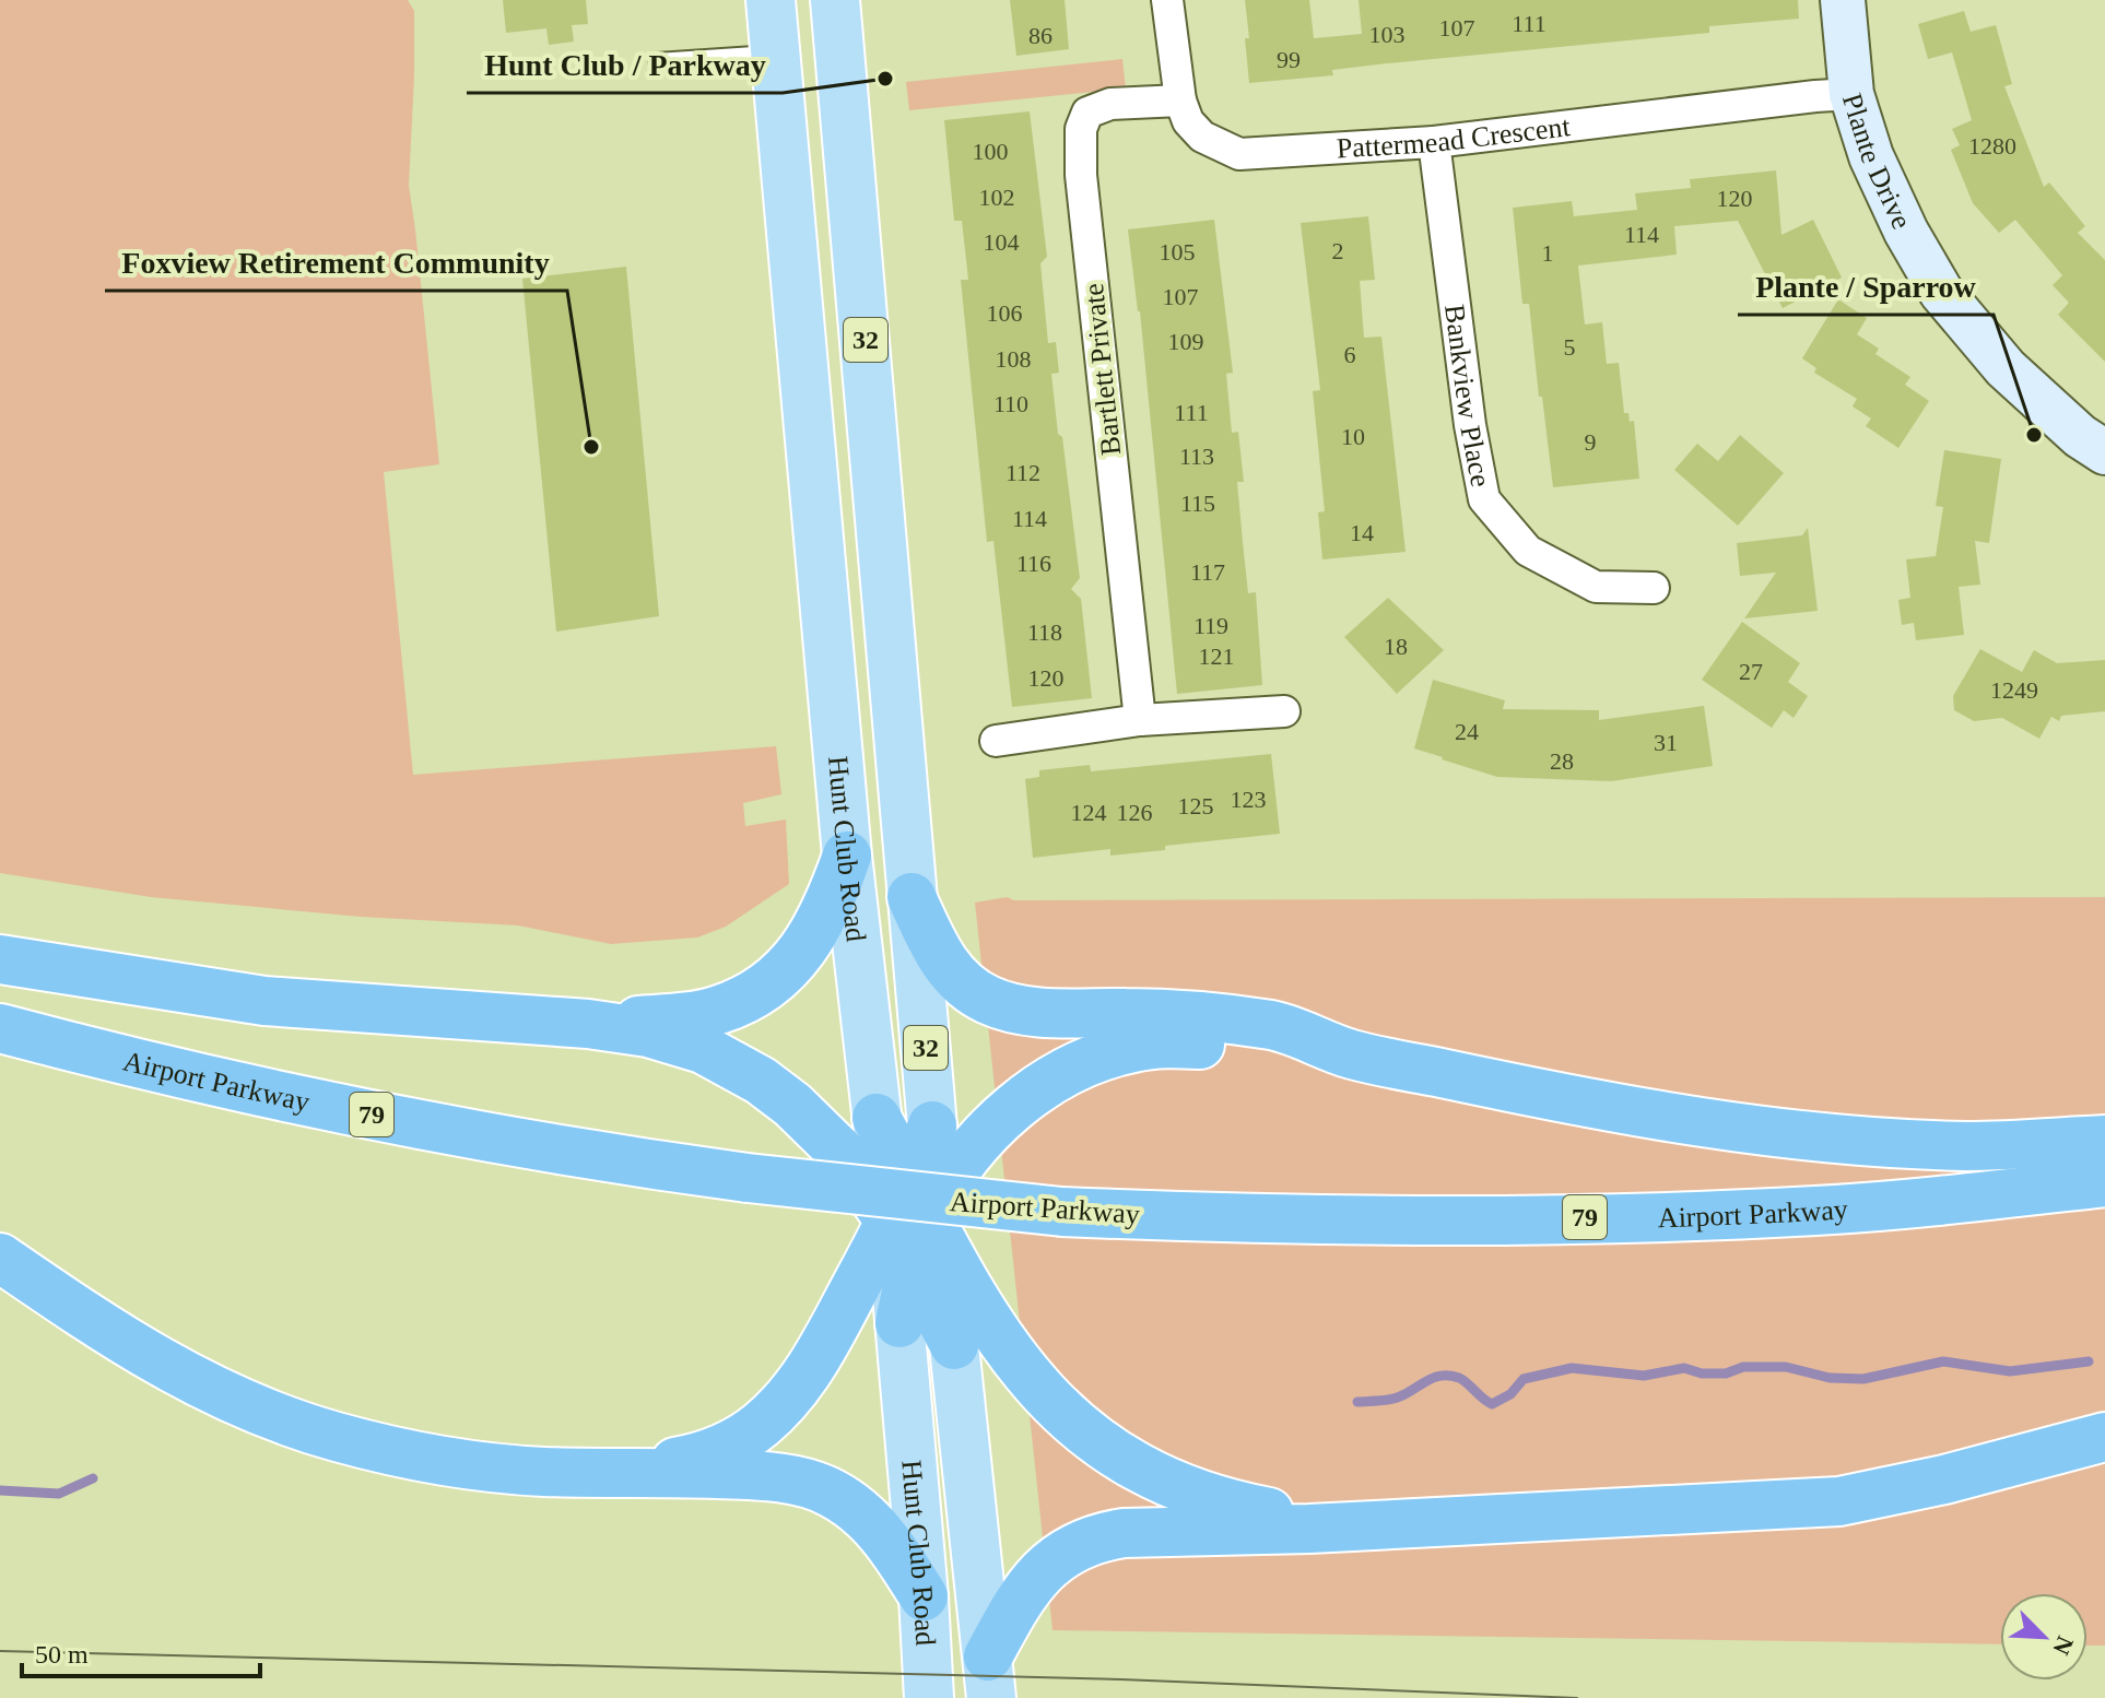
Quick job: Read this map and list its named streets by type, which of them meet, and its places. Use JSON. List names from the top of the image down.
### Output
{
  "streets": {
    "highway": ["Airport Parkway", "79"],
    "main road": ["32", "Hunt Club Road"],
    "street": [
      "Pattermead Crescent",
      "Plante Drive",
      "Bartlett Private",
      "Bankview Place"
    ]
  },
  "crossings": [
    ["Pattermead Crescent", "Plante Drive"],
    ["Pattermead Crescent", "Bartlett Private"],
    ["Pattermead Crescent", "Bankview Place"]
  ],
  "places": ["Hunt Club / Parkway", "Plante / Sparrow", "Foxview Retirement Community"],
  "house_numbers": [
    "111",
    "107",
    "103",
    "86",
    "99",
    "1280",
    "100",
    "102",
    "120",
    "114",
    "104",
    "2",
    "105",
    "1",
    "107",
    "106",
    "109",
    "5",
    "6",
    "108",
    "110",
    "111",
    "10",
    "9",
    "113",
    "112",
    "115",
    "114",
    "14",
    "116",
    "117",
    "119",
    "118",
    "18",
    "121",
    "27",
    "120",
    "1249",
    "24",
    "31",
    "28",
    "123",
    "125",
    "124",
    "126"
  ],
  "scale_bar": "50 m",
  "north": "bottom right"
}
